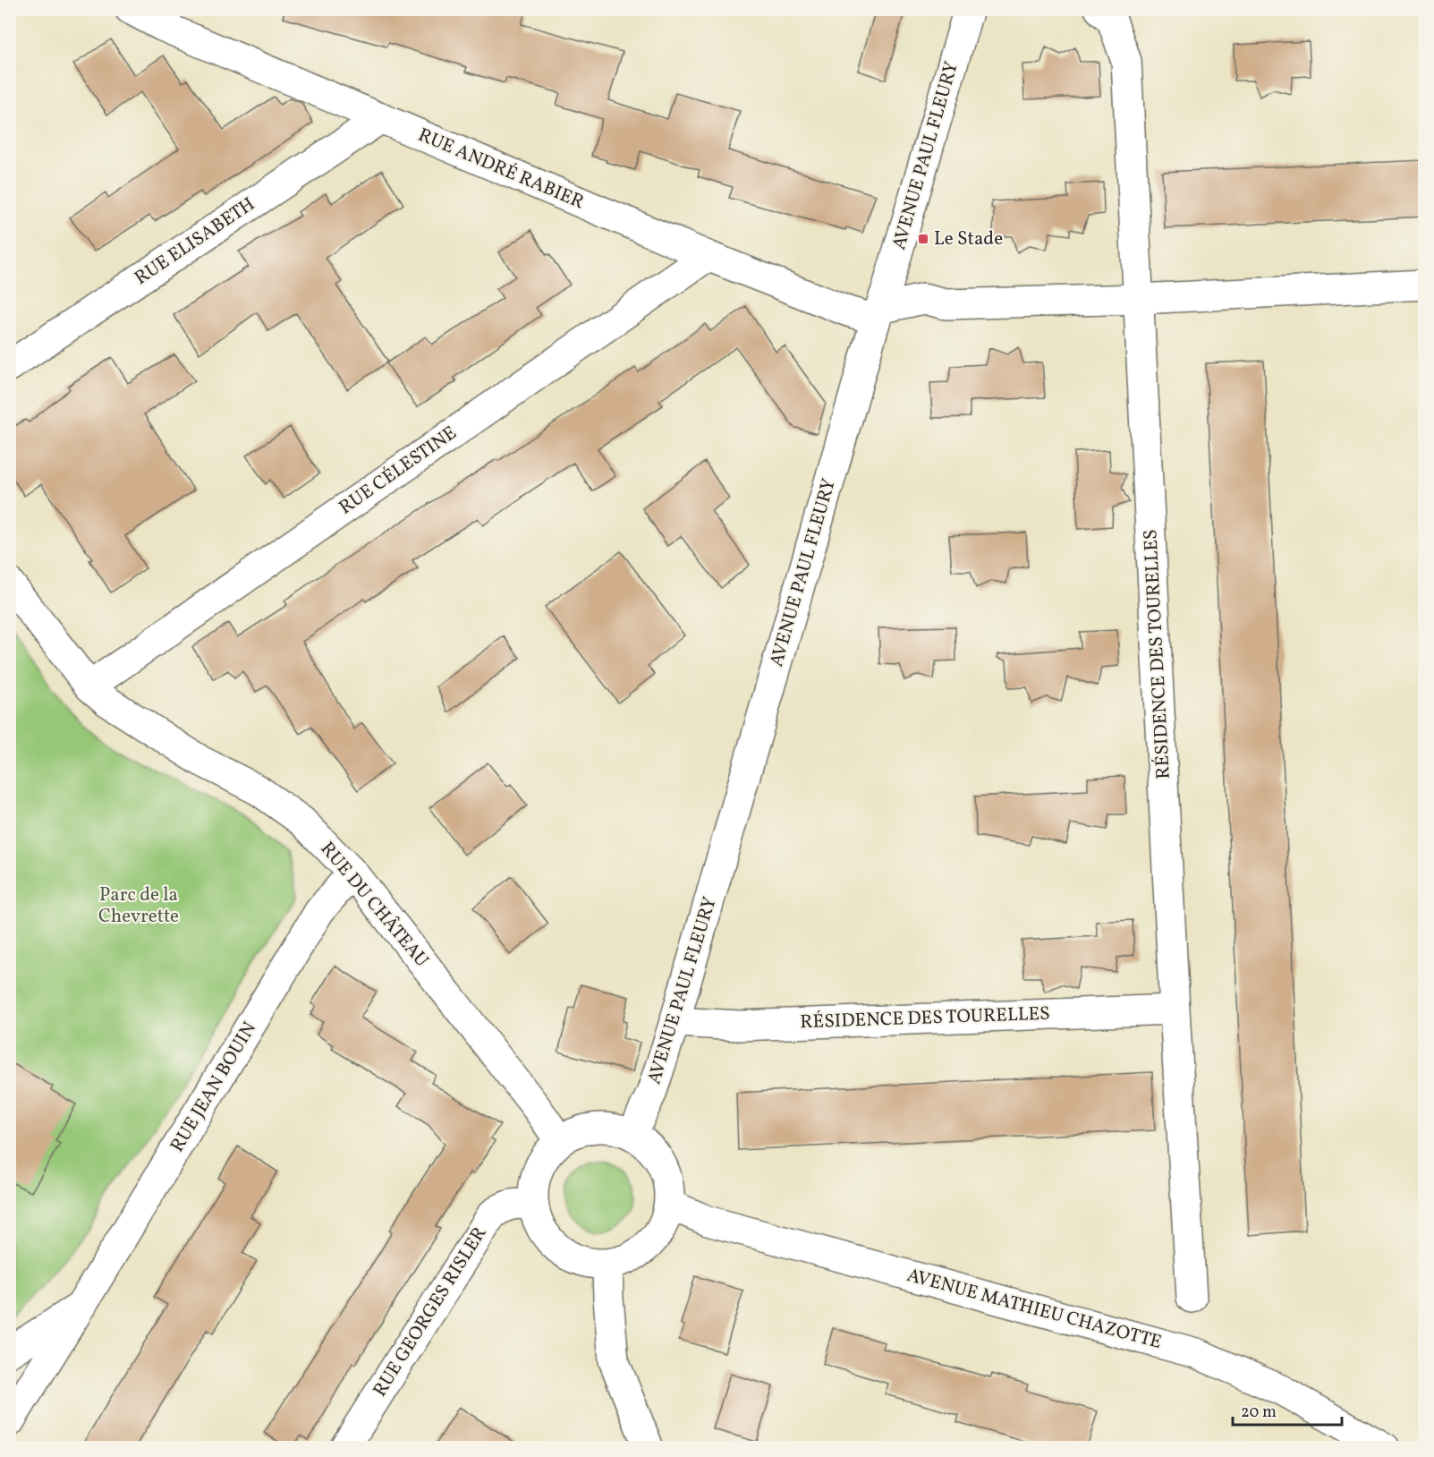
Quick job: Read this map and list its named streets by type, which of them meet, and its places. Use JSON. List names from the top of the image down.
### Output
{
  "streets": {
    "street": [
      "AVENUE PAUL FLEURY",
      "RUE ANDRÉ RABIER",
      "RUE ELISABETH",
      "RUE CÉLESTINE",
      "RÉSIDENCE DES TOURELLES",
      "RUE DU CHÂTEAU",
      "RUE JEAN BOUIN",
      "AVENUE MATHIEU CHAZOTTE",
      "RUE GEORGES RISLER"
    ]
  },
  "crossings": [
    ["AVENUE PAUL FLEURY", "RUE ANDRÉ RABIER"],
    ["AVENUE PAUL FLEURY", "RÉSIDENCE DES TOURELLES"],
    ["AVENUE PAUL FLEURY", "RUE DU CHÂTEAU"],
    ["AVENUE PAUL FLEURY", "AVENUE MATHIEU CHAZOTTE"],
    ["AVENUE PAUL FLEURY", "RUE GEORGES RISLER"],
    ["RUE ANDRÉ RABIER", "RUE ELISABETH"],
    ["RUE ANDRÉ RABIER", "RUE CÉLESTINE"],
    ["RUE CÉLESTINE", "RUE DU CHÂTEAU"],
    ["RUE DU CHÂTEAU", "RUE JEAN BOUIN"],
    ["RUE DU CHÂTEAU", "AVENUE MATHIEU CHAZOTTE"],
    ["RUE DU CHÂTEAU", "RUE GEORGES RISLER"],
    ["AVENUE MATHIEU CHAZOTTE", "RUE GEORGES RISLER"]
  ],
  "parks": ["Parc de la Chevrette"],
  "places": {
    "transit": ["Le Stade"]
  },
  "scale_bar": "20 m"
}
